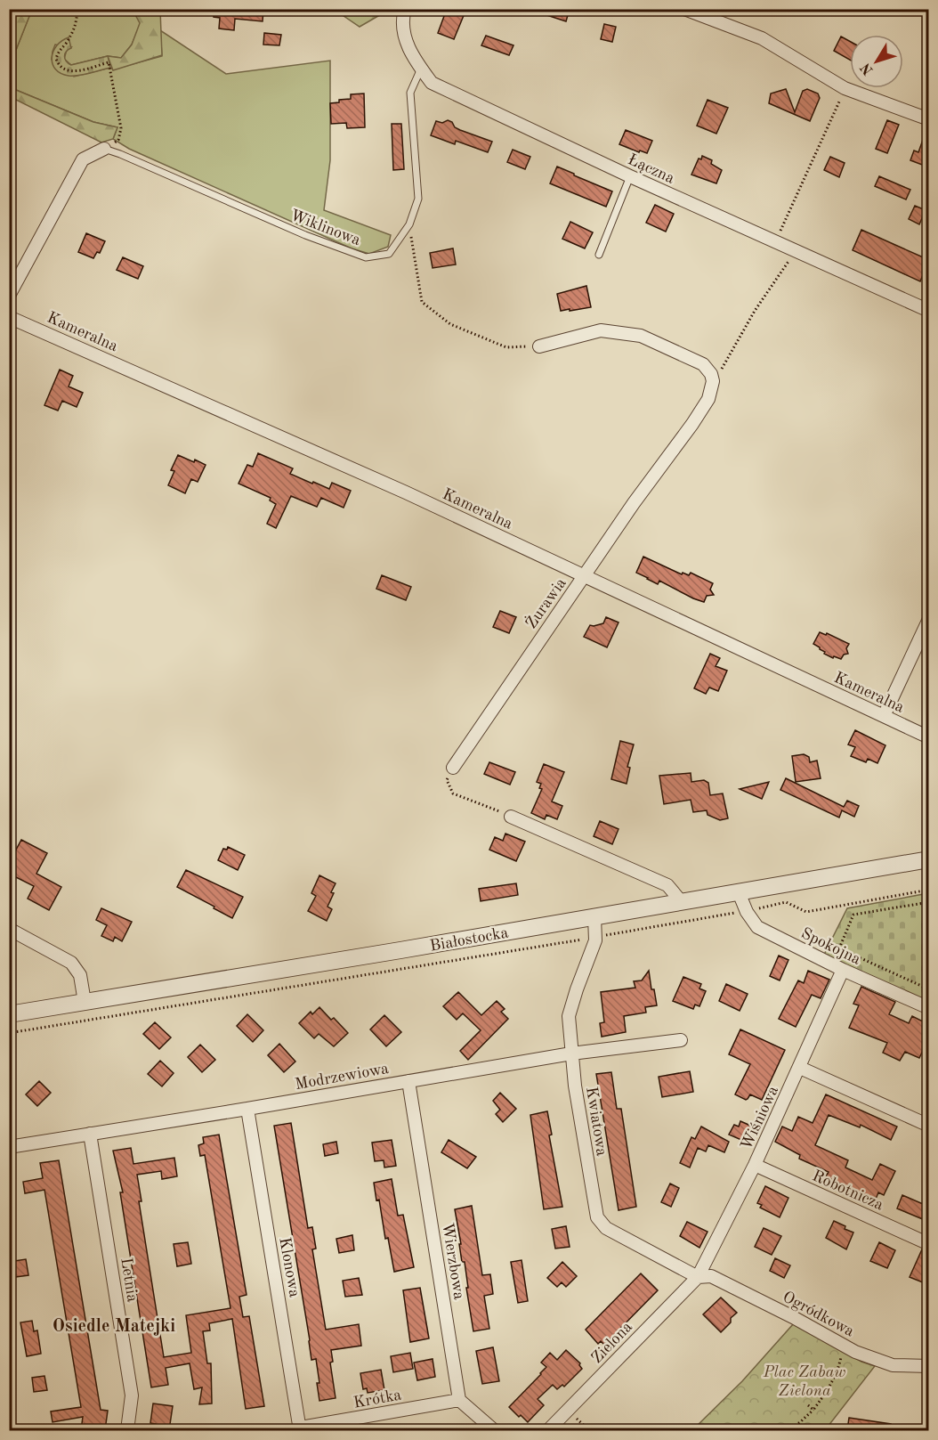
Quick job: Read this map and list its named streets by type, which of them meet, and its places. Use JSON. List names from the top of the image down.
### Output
{
  "streets": {
    "street": [
      "Łączna",
      "Kameralna",
      "Żurawia",
      "Białostocka",
      "Spokojna",
      "Modrzewiowa",
      "Wiśniowa",
      "Kwiatowa",
      "Robotnicza",
      "Wierzbowa",
      "Klonowa",
      "Letnia",
      "Ogródkowa",
      "Zielona",
      "Krótka"
    ],
    "lane": ["Wiklinowa"]
  },
  "crossings": [
    ["Łączna", "Wiklinowa"],
    ["Kameralna", "Żurawia"],
    ["Białostocka", "Spokojna"],
    ["Białostocka", "Kwiatowa"],
    ["Spokojna", "Wiśniowa"],
    ["Modrzewiowa", "Kwiatowa"],
    ["Modrzewiowa", "Wierzbowa"],
    ["Modrzewiowa", "Klonowa"],
    ["Modrzewiowa", "Letnia"],
    ["Wiśniowa", "Kwiatowa"],
    ["Wiśniowa", "Robotnicza"],
    ["Wiśniowa", "Ogródkowa"],
    ["Wiśniowa", "Zielona"],
    ["Kwiatowa", "Ogródkowa"],
    ["Kwiatowa", "Zielona"],
    ["Wierzbowa", "Krótka"],
    ["Klonowa", "Krótka"],
    ["Ogródkowa", "Zielona"]
  ],
  "districts": ["Osiedle Matejki"],
  "parks": ["Plac Zabaw Zielona"],
  "north": "bottom left"
}
